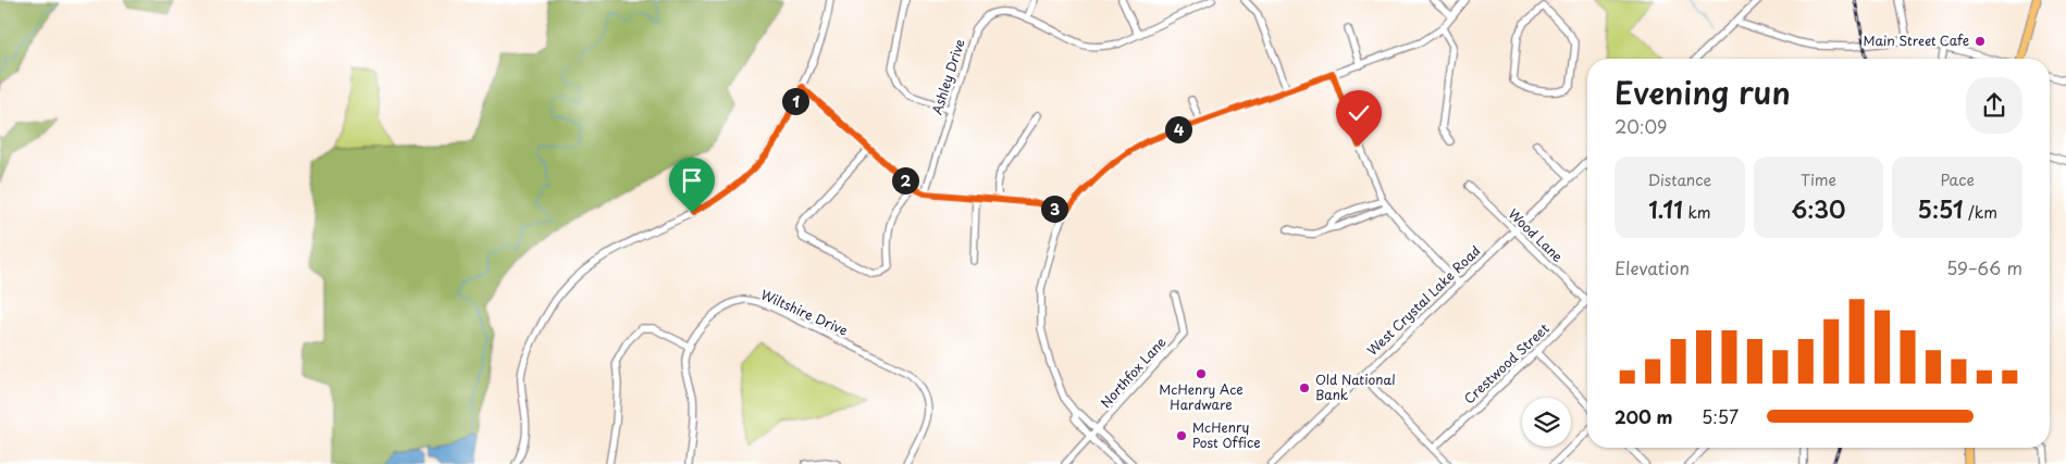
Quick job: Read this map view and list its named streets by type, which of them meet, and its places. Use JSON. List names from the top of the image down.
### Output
{
  "streets": {
    "street": [
      "Ashley Drive",
      "Wood Lane",
      "West Crystal Lake Road",
      "Wiltshire Drive",
      "Crestwood Street",
      "Northfox Lane"
    ]
  },
  "crossings": [
    ["Wood Lane", "West Crystal Lake Road"],
    ["Wood Lane", "Crestwood Street"]
  ],
  "places": [
    "Main Street Cafe",
    "McHenry Ace Hardware",
    "Old National Bank",
    "McHenry Post Office"
  ],
  "page": {
    "heading": ["Evening run", "20:09"],
    "pins": [
      "1",
      "4",
      "2",
      "3"
    ],
    "stats": [
      ["Distance", "1.11 km"],
      ["Time", "6:30"],
      ["Pace", "5:51 /km"]
    ],
    "chart": ["Elevation", "59–66 m"],
    "list": [
      {
        "name": "200 m",
        "note": "5:57"
      }
    ]
  }
}
